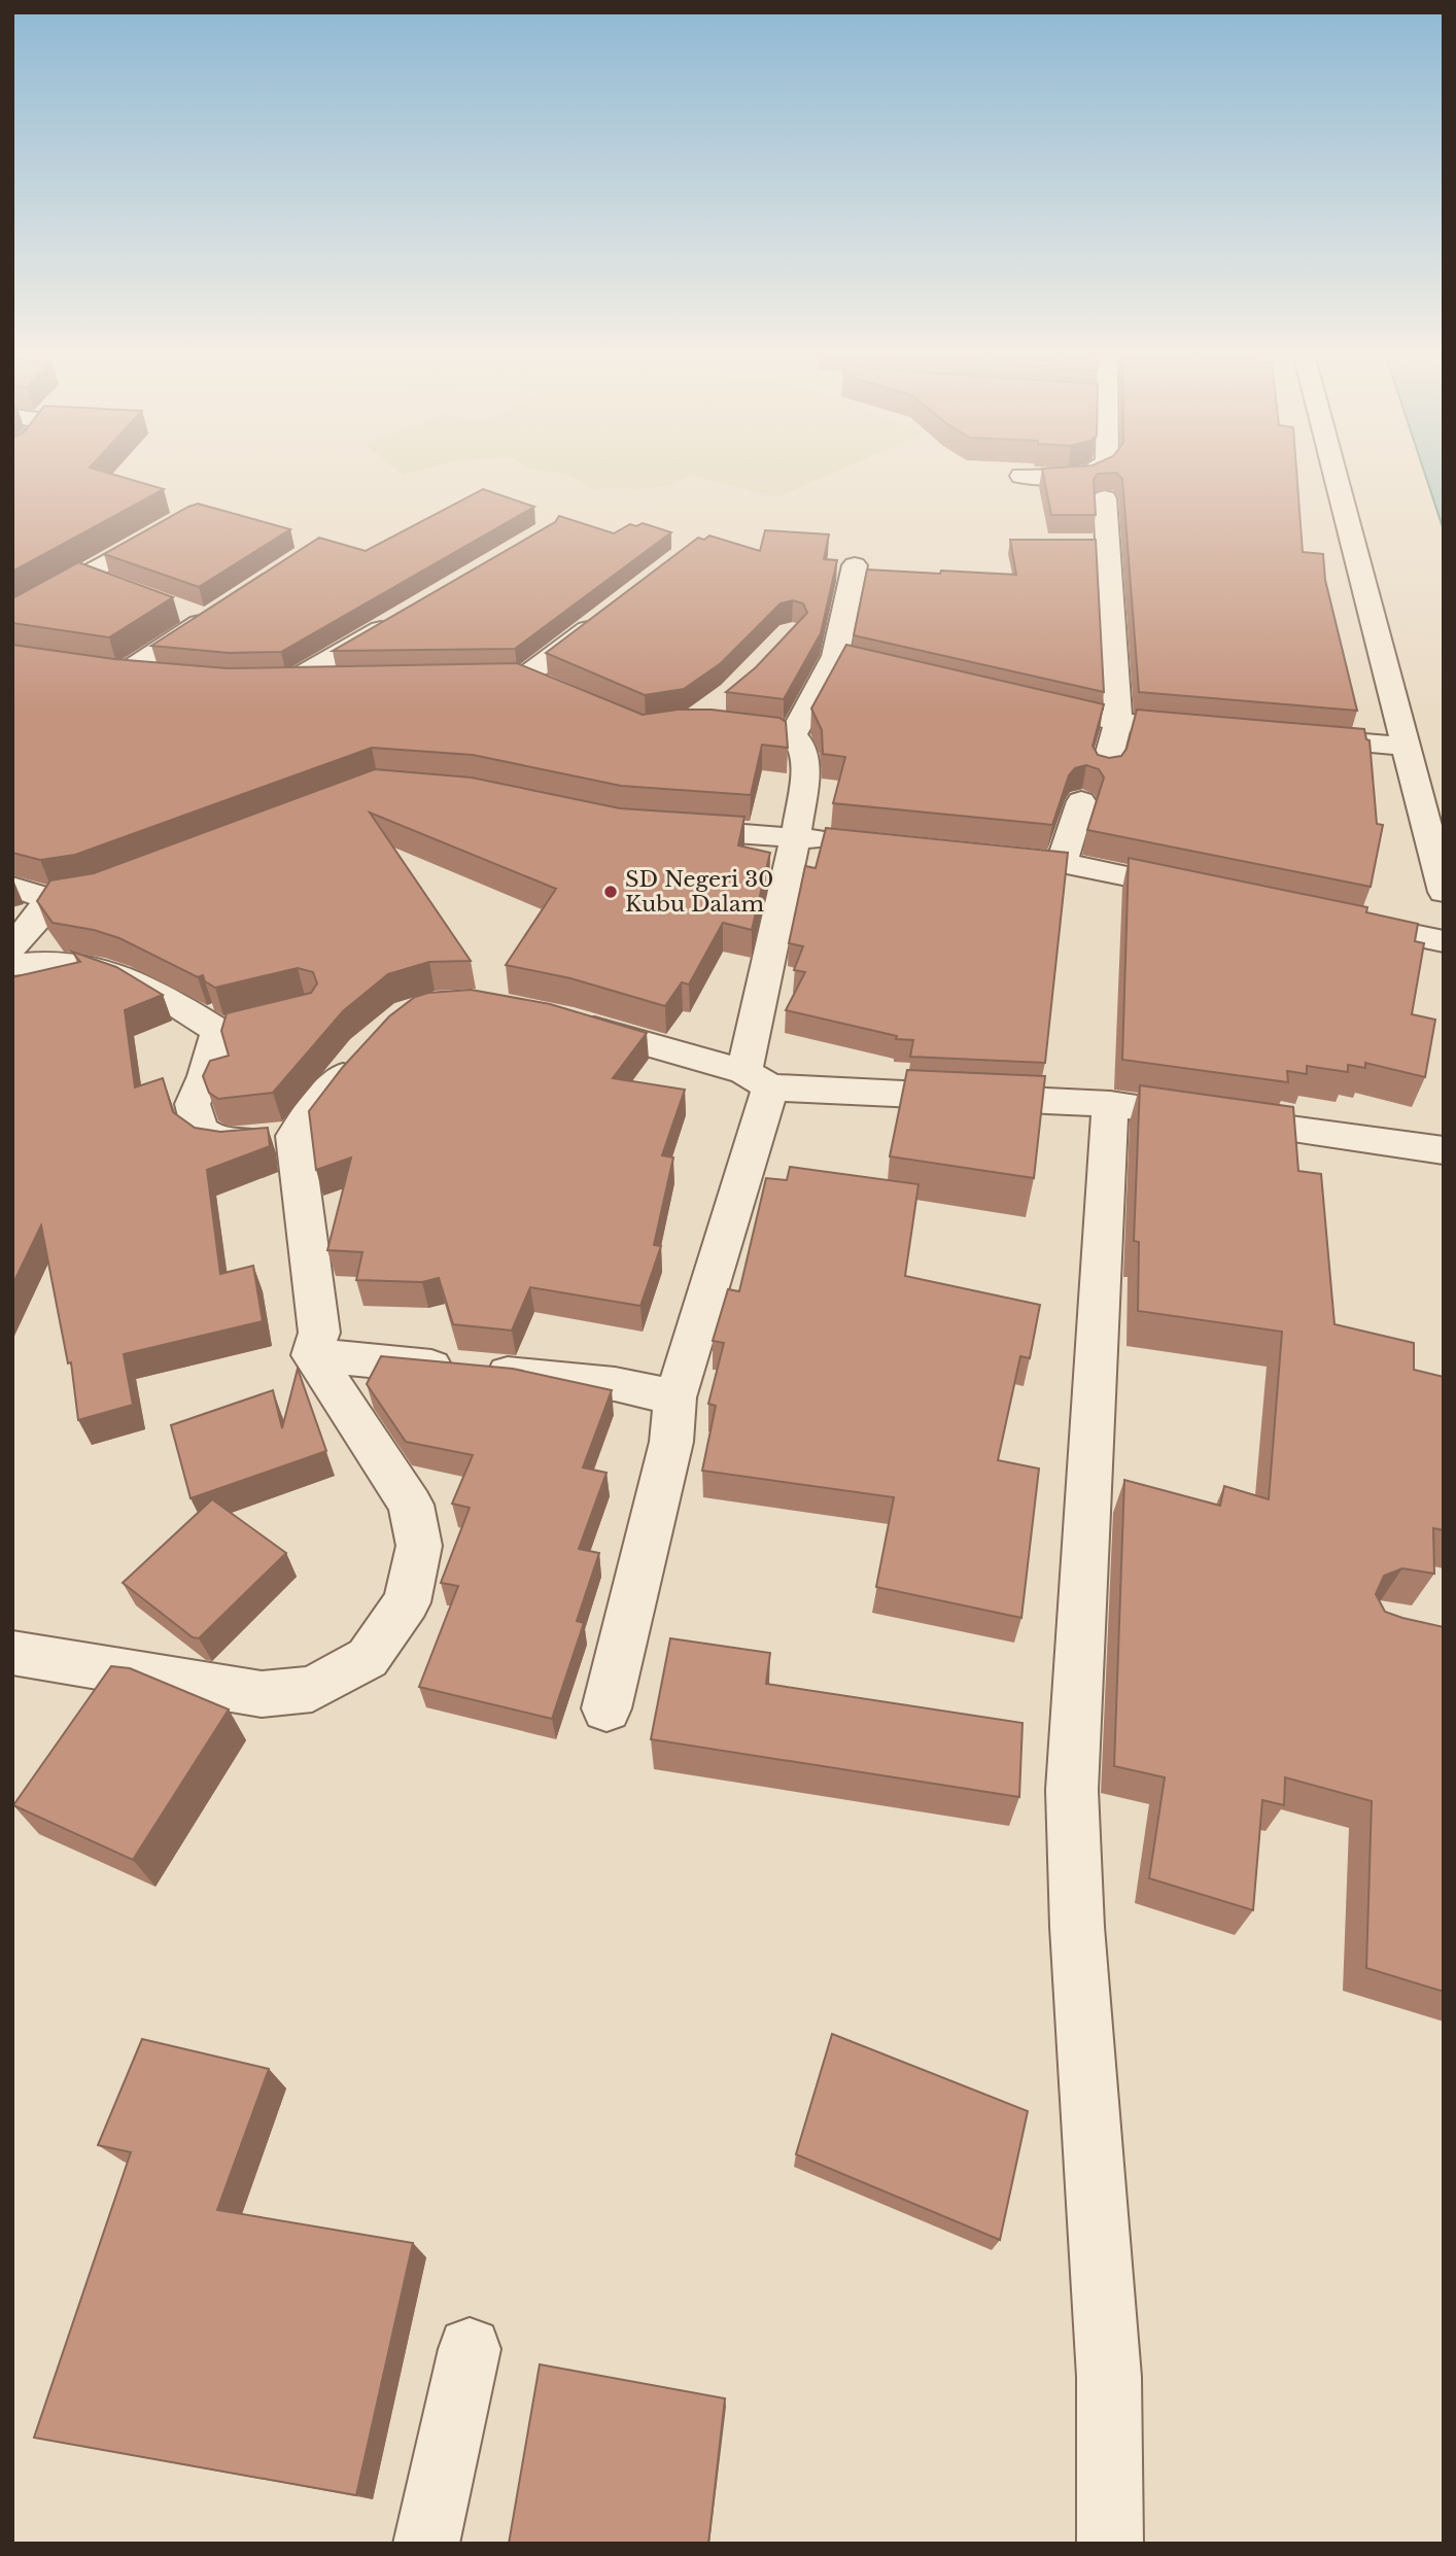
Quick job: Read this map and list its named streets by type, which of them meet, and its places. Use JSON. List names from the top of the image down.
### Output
{
  "places": ["SD Negeri 30 Kubu Dalam"]
}
